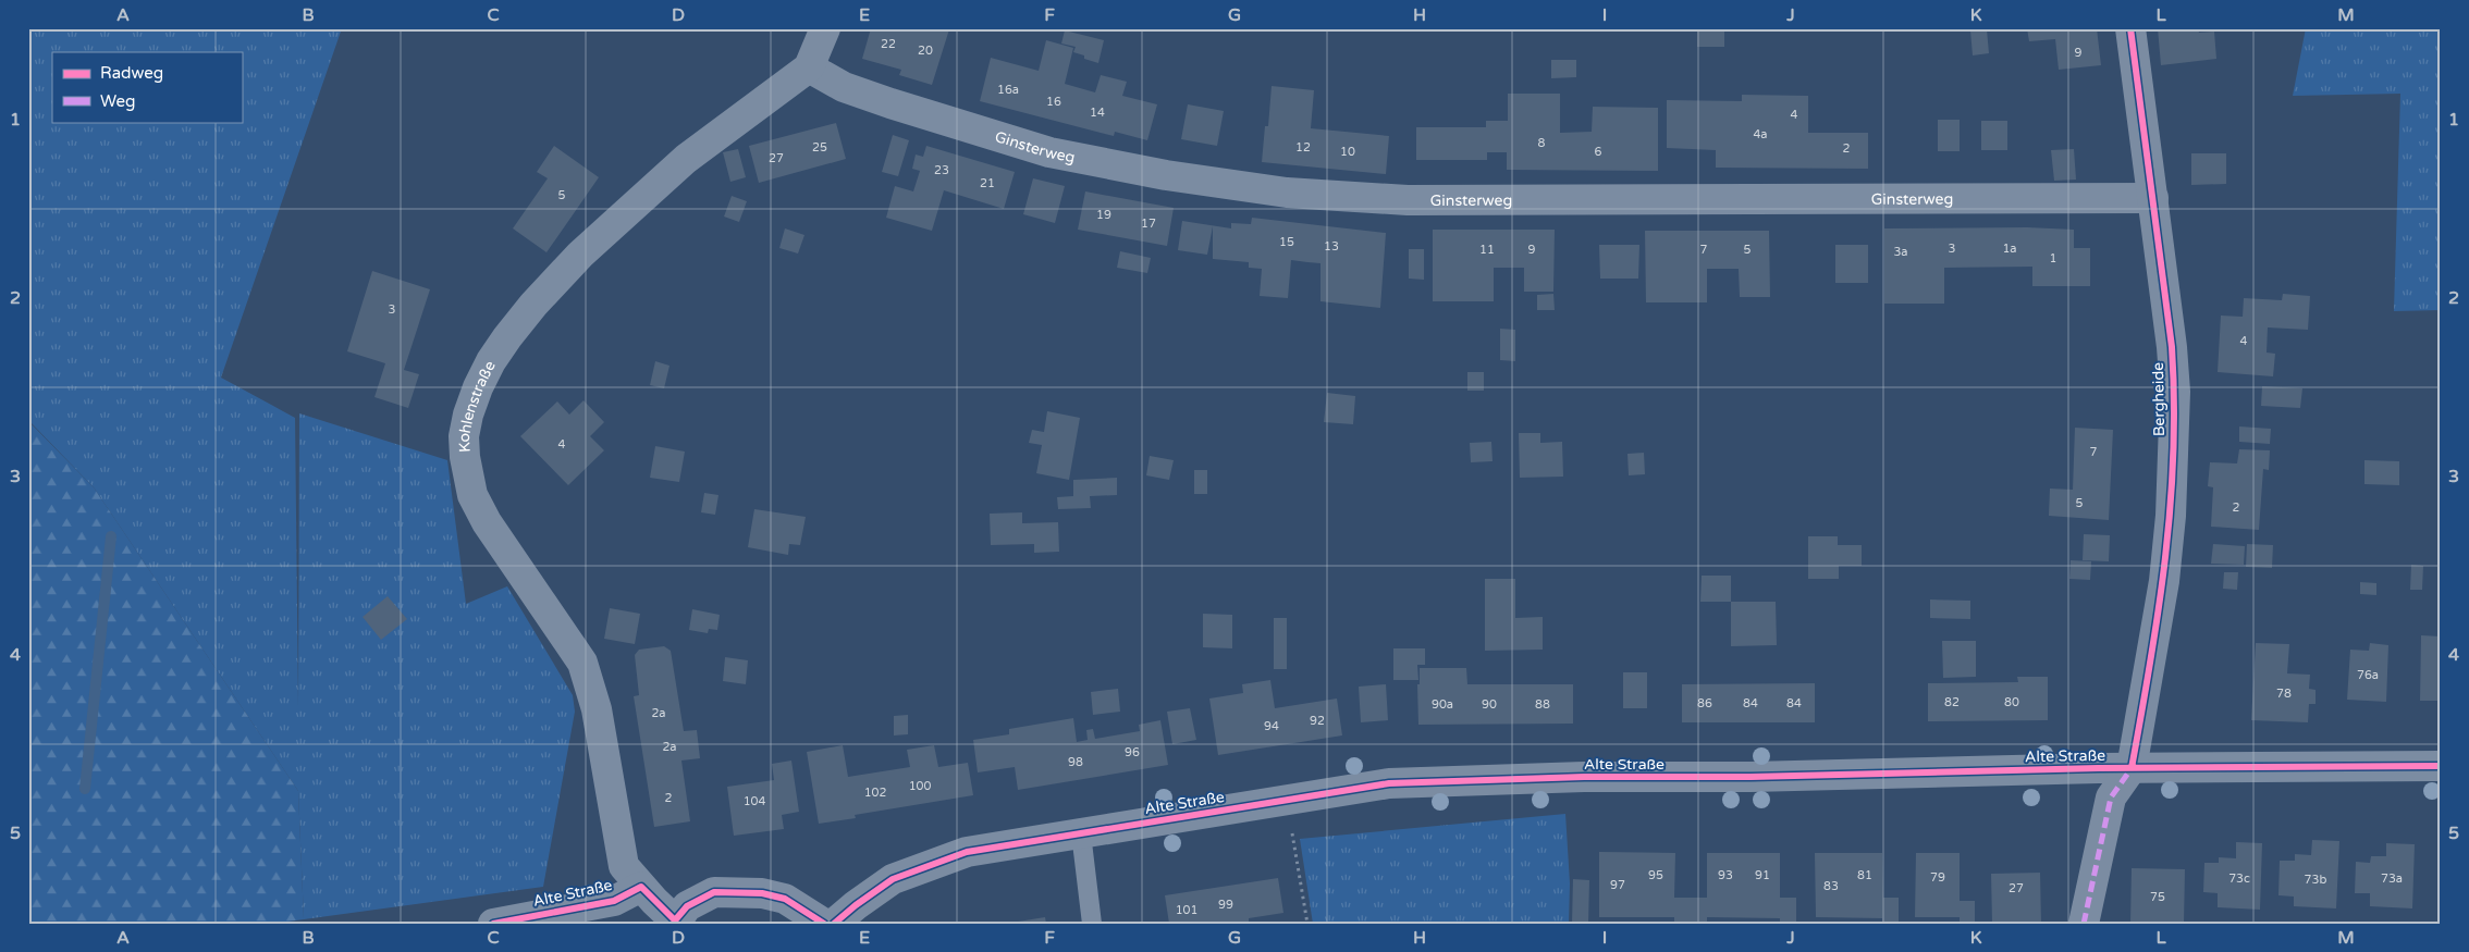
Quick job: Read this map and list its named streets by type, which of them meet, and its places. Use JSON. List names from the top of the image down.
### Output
{
  "streets": {
    "street": [
      "Ginsterweg",
      "Bergheide",
      "Kohlenstraße",
      "Alte Straße"
    ]
  },
  "crossings": [
    ["Ginsterweg", "Bergheide"],
    ["Ginsterweg", "Kohlenstraße"],
    ["Bergheide", "Alte Straße"],
    ["Kohlenstraße", "Alte Straße"]
  ],
  "house_numbers": [
    "22",
    "20",
    "9",
    "16a",
    "16",
    "14",
    "4",
    "4a",
    "8",
    "25",
    "12",
    "2",
    "10",
    "6",
    "27",
    "23",
    "21",
    "5",
    "19",
    "17",
    "15",
    "13",
    "3",
    "1a",
    "11",
    "9",
    "7",
    "5",
    "3a",
    "1",
    "3",
    "4",
    "4",
    "7",
    "5",
    "2",
    "76a",
    "78",
    "82",
    "80",
    "86",
    "84",
    "84",
    "90a",
    "90",
    "88",
    "2a",
    "92",
    "94",
    "2a",
    "96",
    "98",
    "100",
    "102",
    "2",
    "104",
    "95",
    "93",
    "91",
    "81",
    "79",
    "73c",
    "73a",
    "73b",
    "97",
    "83",
    "27",
    "75",
    "99",
    "101"
  ],
  "legend": ["Radweg", "Weg"],
  "grid": {
    "columns": [
      "A",
      "B",
      "C",
      "D",
      "E",
      "F",
      "G",
      "H",
      "I",
      "J",
      "K",
      "L",
      "M"
    ],
    "rows": [
      "1",
      "2",
      "3",
      "4",
      "5"
    ]
  }
}
